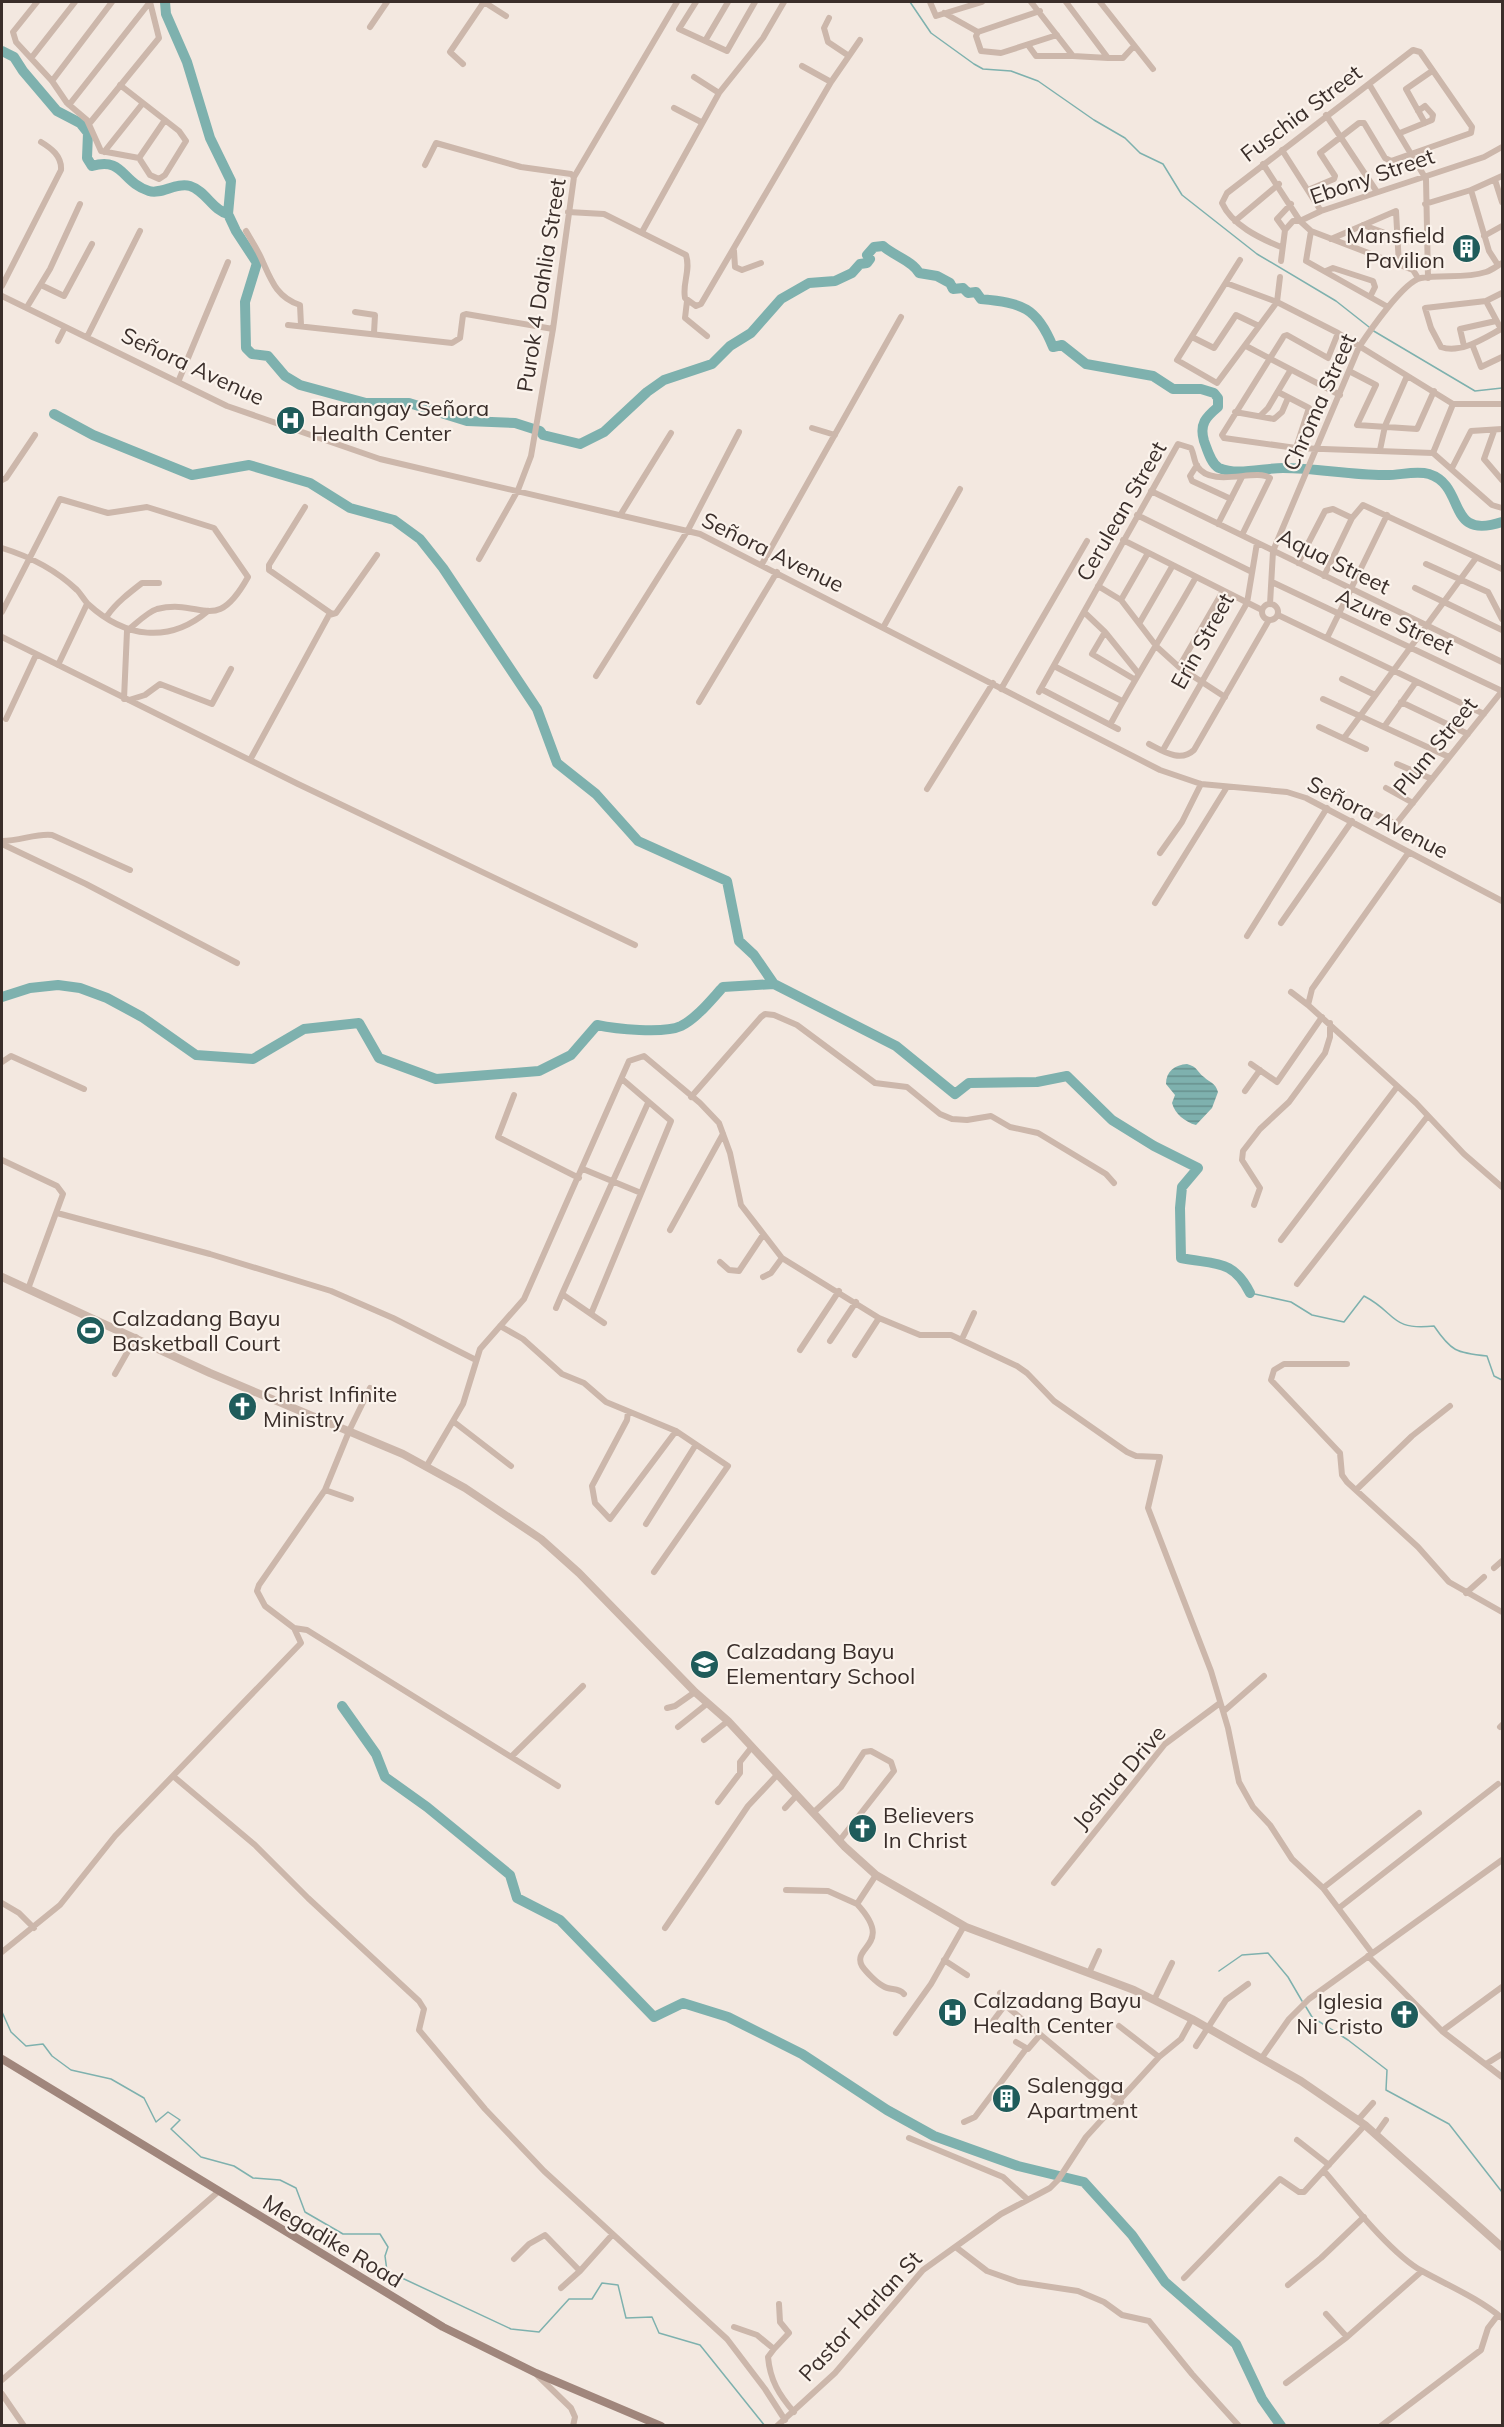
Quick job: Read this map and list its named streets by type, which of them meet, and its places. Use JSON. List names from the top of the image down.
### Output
{
  "streets": {
    "main road": ["Megadike Road"],
    "street": [
      "Fuschia Street",
      "Ebony Street",
      "Purok 4 Dahlia Street",
      "Señora Avenue",
      "Chroma Street",
      "Cerulean Street",
      "Aqua Street",
      "Azure Street",
      "Erin Street",
      "Plum Street",
      "Joshua Drive",
      "Pastor Harlan St"
    ]
  },
  "crossings": [
    ["Purok 4 Dahlia Street", "Señora Avenue"],
    ["Chroma Street", "Aqua Street"],
    ["Chroma Street", "Azure Street"],
    ["Cerulean Street", "Aqua Street"],
    ["Aqua Street", "Erin Street"],
    ["Azure Street", "Plum Street"]
  ],
  "places": {
    "building": ["Mansfield Pavilion", "Salengga Apartment"],
    "hospital": ["Barangay Señora Health Center", "Calzadang Bayu Health Center"],
    "sports": ["Calzadang Bayu Basketball Court"],
    "church": ["Christ Infinite Ministry", "Believers In Christ", "Iglesia Ni Cristo"],
    "school or university": ["Calzadang Bayu Elementary School"]
  }
}
